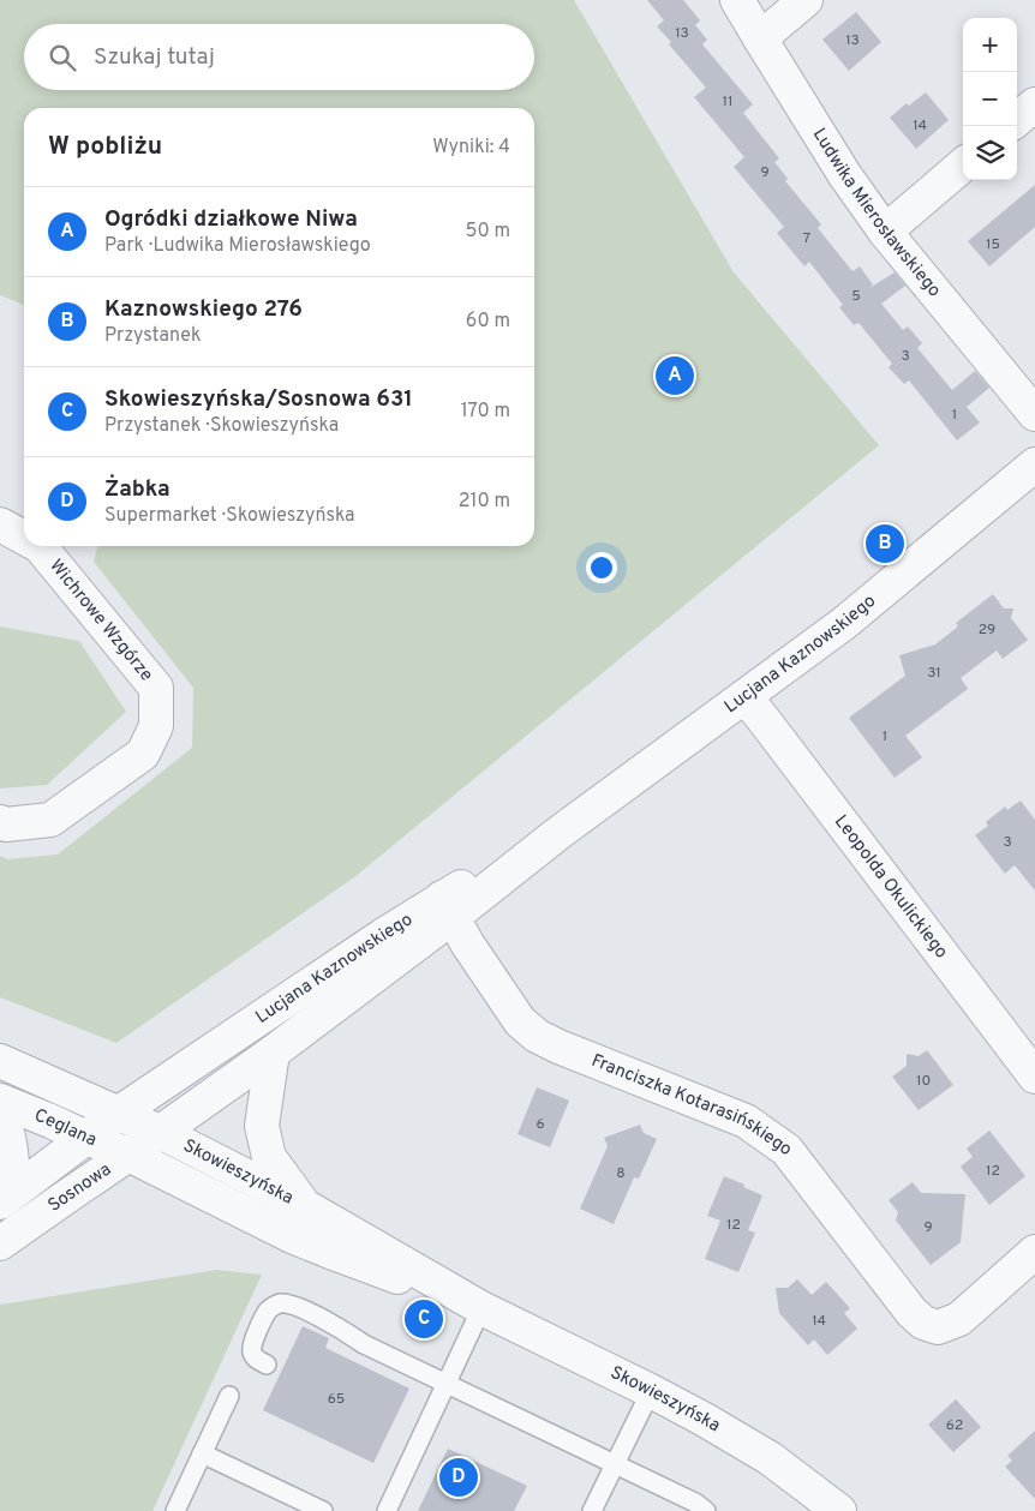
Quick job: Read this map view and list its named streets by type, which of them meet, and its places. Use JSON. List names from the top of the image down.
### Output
{
  "streets": {
    "street": [
      "Ludwika Mierosławskiego",
      "Wichrowe Wzgórze",
      "Lucjana Kaznowskiego",
      "Leopolda Okulickiego",
      "Franciszka Kotarasińskiego",
      "Ceglana",
      "Skowieszyńska",
      "Sosnowa"
    ]
  },
  "crossings": [
    ["Lucjana Kaznowskiego", "Leopolda Okulickiego"],
    ["Lucjana Kaznowskiego", "Franciszka Kotarasińskiego"],
    ["Lucjana Kaznowskiego", "Ceglana"],
    ["Lucjana Kaznowskiego", "Skowieszyńska"],
    ["Lucjana Kaznowskiego", "Sosnowa"],
    ["Ceglana", "Skowieszyńska"],
    ["Ceglana", "Sosnowa"],
    ["Skowieszyńska", "Sosnowa"]
  ],
  "house_numbers": [
    "13",
    "13",
    "11",
    "14",
    "9",
    "7",
    "15",
    "5",
    "3",
    "1",
    "29",
    "31",
    "1",
    "3",
    "10",
    "6",
    "12",
    "8",
    "12",
    "9",
    "14",
    "65",
    "62"
  ],
  "page": {
    "map_buttons": ["+", "−"],
    "search": "Szukaj tutaj",
    "heading": ["W pobliżu", "Wyniki: 4"],
    "list": [
      {
        "mark": "A",
        "name": "Ogródki działkowe Niwa",
        "note": "Park · Ludwika Mierosławskiego",
        "value": "50 m"
      },
      {
        "mark": "B",
        "name": "Kaznowskiego 276",
        "note": "Przystanek",
        "value": "60 m"
      },
      {
        "mark": "C",
        "name": "Skowieszyńska/Sosnowa 631",
        "note": "Przystanek · Skowieszyńska",
        "value": "170 m"
      },
      {
        "mark": "D",
        "name": "Żabka",
        "note": "Supermarket · Skowieszyńska",
        "value": "210 m"
      }
    ],
    "pins": [
      "A",
      "B",
      "C",
      "D"
    ]
  }
}
